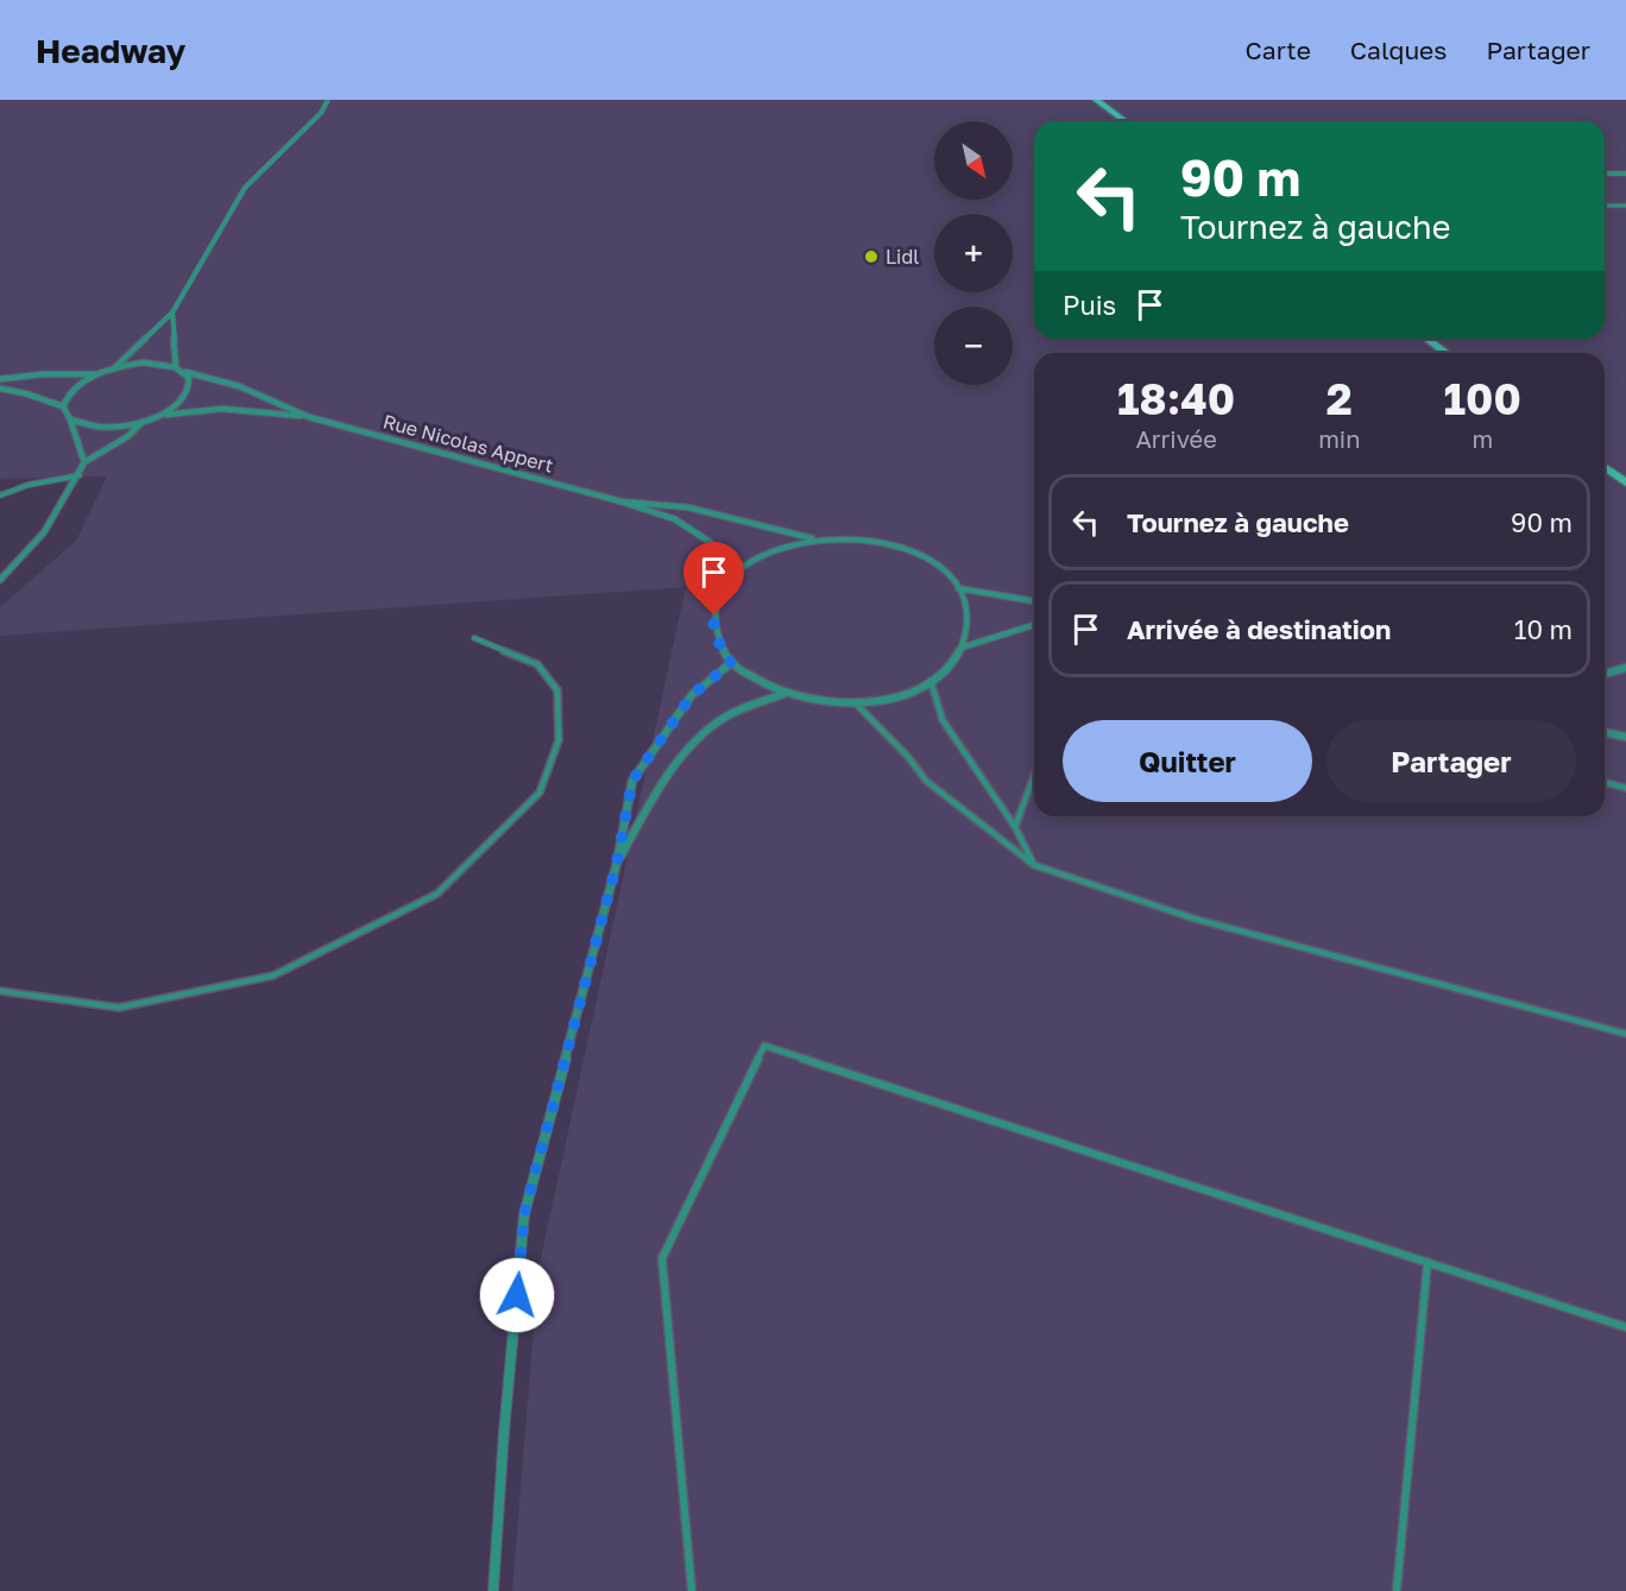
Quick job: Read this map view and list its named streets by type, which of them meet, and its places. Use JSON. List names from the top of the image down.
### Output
{
  "streets": {
    "street": ["Rue Nicolas Appert"]
  },
  "places": ["Lidl"],
  "north": "bottom right",
  "page": {
    "header": "Headway",
    "nav": ["Carte", "Calques", "Partager"],
    "map_buttons": ["+", "−"],
    "turn": ["90 m", "Tournez à gauche"],
    "then": "Puis",
    "eta": [
      "18:40",
      "Arrivée",
      "2",
      "min",
      "100",
      "m"
    ],
    "list": [
      {
        "name": "Tournez à gauche",
        "value": "90 m"
      },
      {
        "name": "Arrivée à destination",
        "value": "10 m"
      }
    ],
    "buttons": ["Quitter", "Partager"]
  }
}
